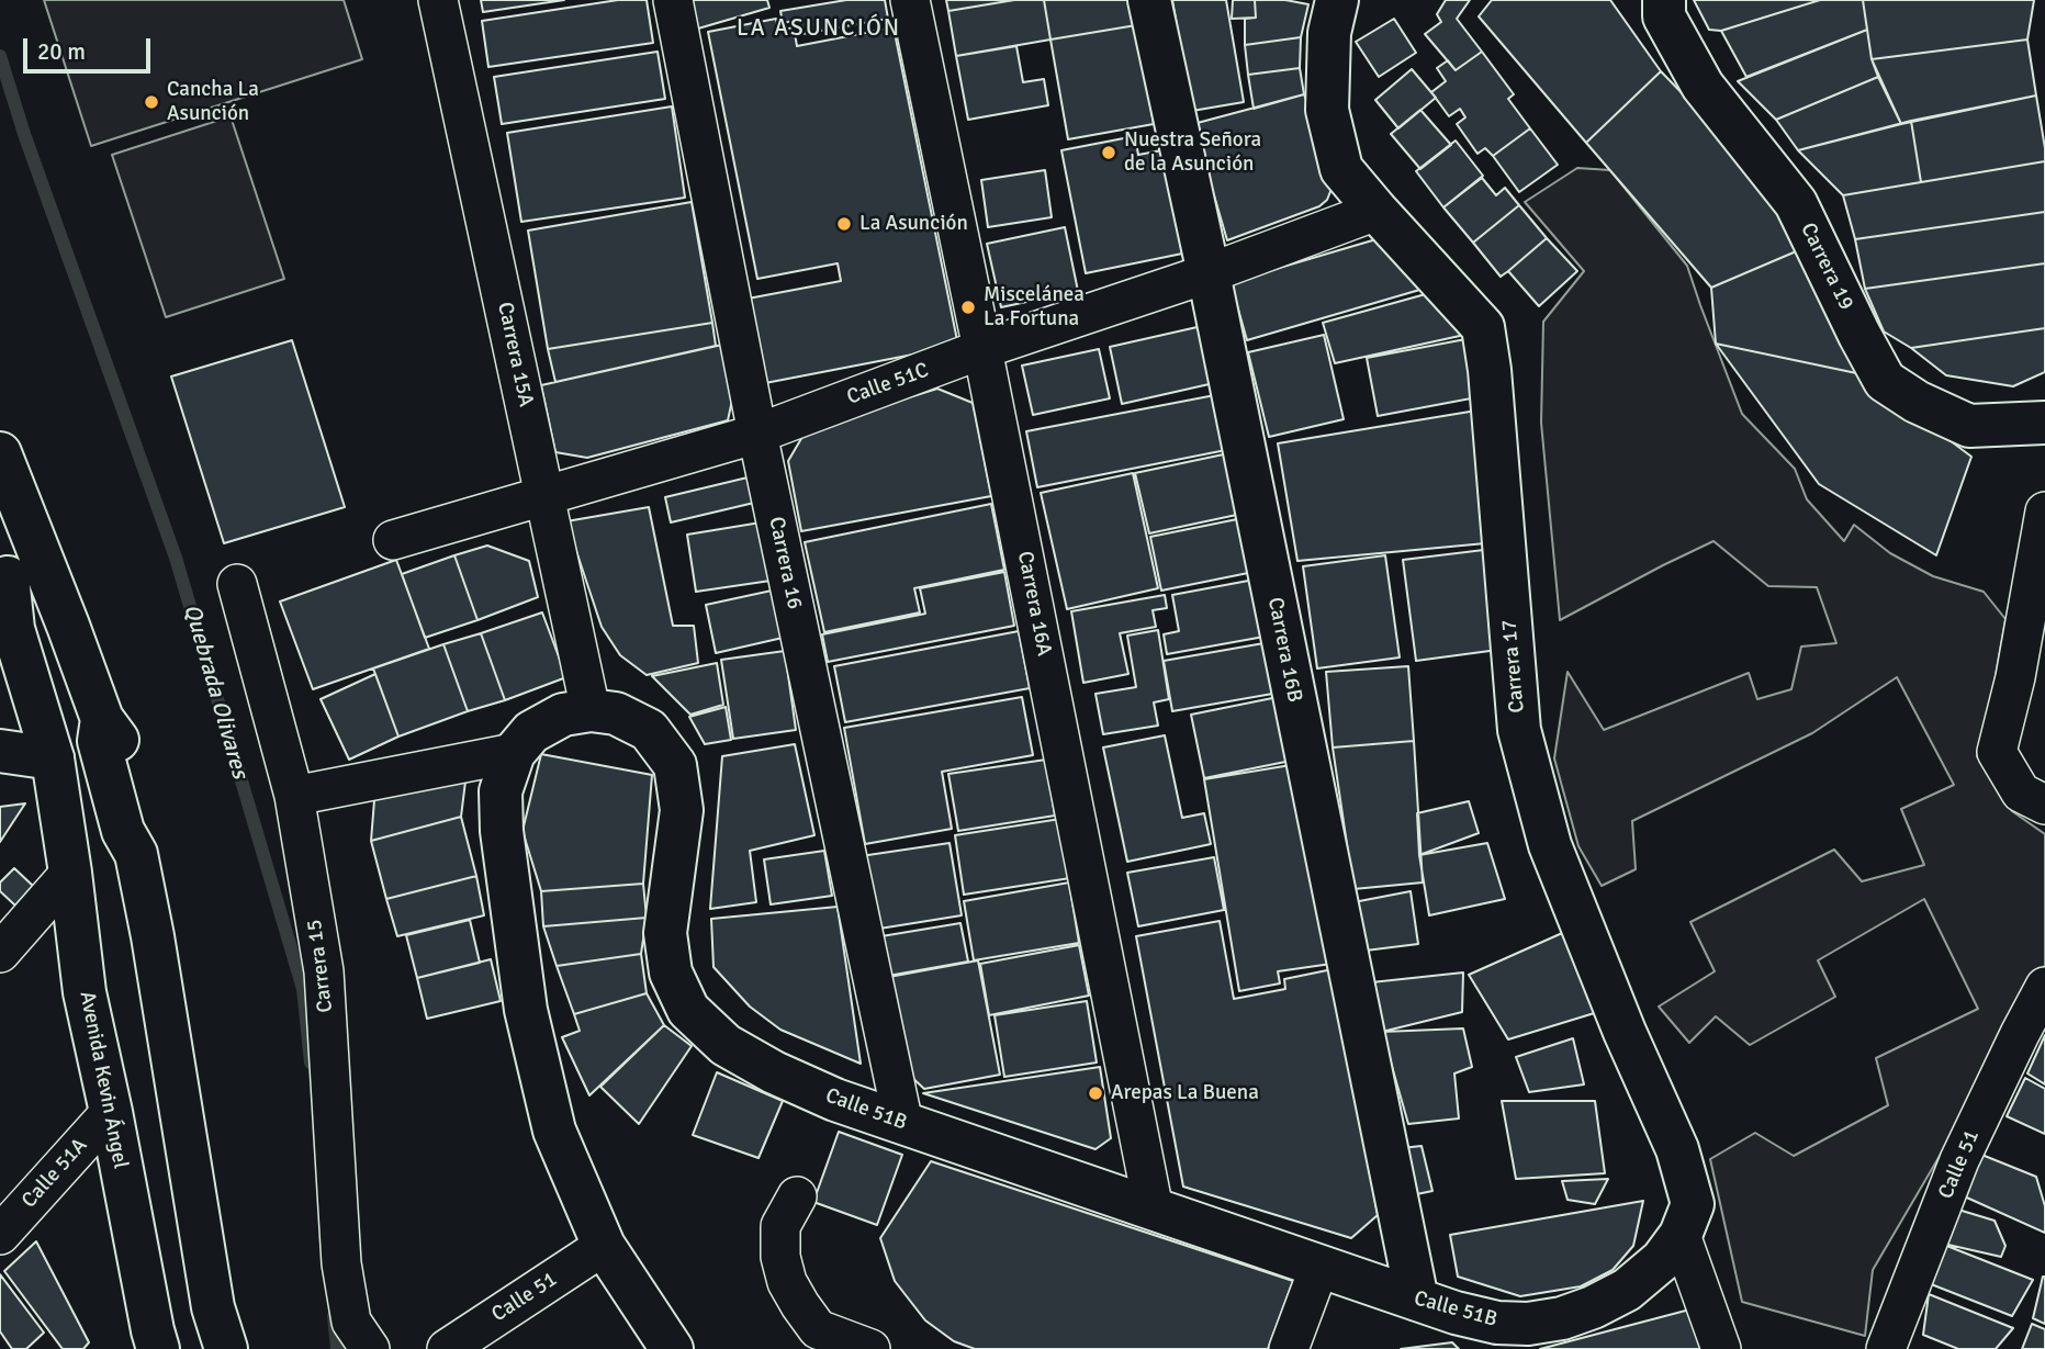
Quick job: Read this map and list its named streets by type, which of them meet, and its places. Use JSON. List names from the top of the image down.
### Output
{
  "streets": {
    "main road": [
      "Carrera 19",
      "Carrera 16B",
      "Carrera 17",
      "Avenida Kevin Ángel",
      "Calle 51B"
    ],
    "street": [
      "Carrera 15A",
      "Calle 51C",
      "Carrera 16",
      "Carrera 16A",
      "Carrera 15",
      "Calle 51",
      "Calle 51A"
    ]
  },
  "crossings": [
    ["Carrera 15A", "Calle 51C"],
    ["Carrera 15A", "Calle 51B"],
    ["Calle 51C", "Carrera 16"],
    ["Calle 51C", "Carrera 16A"],
    ["Calle 51C", "Carrera 16B"],
    ["Calle 51C", "Carrera 17"],
    ["Carrera 16", "Calle 51B"],
    ["Carrera 16A", "Calle 51B"],
    ["Carrera 16B", "Calle 51B"],
    ["Carrera 17", "Calle 51B"],
    ["Avenida Kevin Ángel", "Calle 51A"]
  ],
  "districts": ["LA ASUNCIÓN"],
  "water": ["Quebrada Olivares"],
  "places": [
    "Cancha La Asunción",
    "Nuestra Señora de la Asunción",
    "La Asunción",
    "Miscelánea La Fortuna",
    "Arepas La Buena"
  ],
  "scale_bar": "20 m"
}
